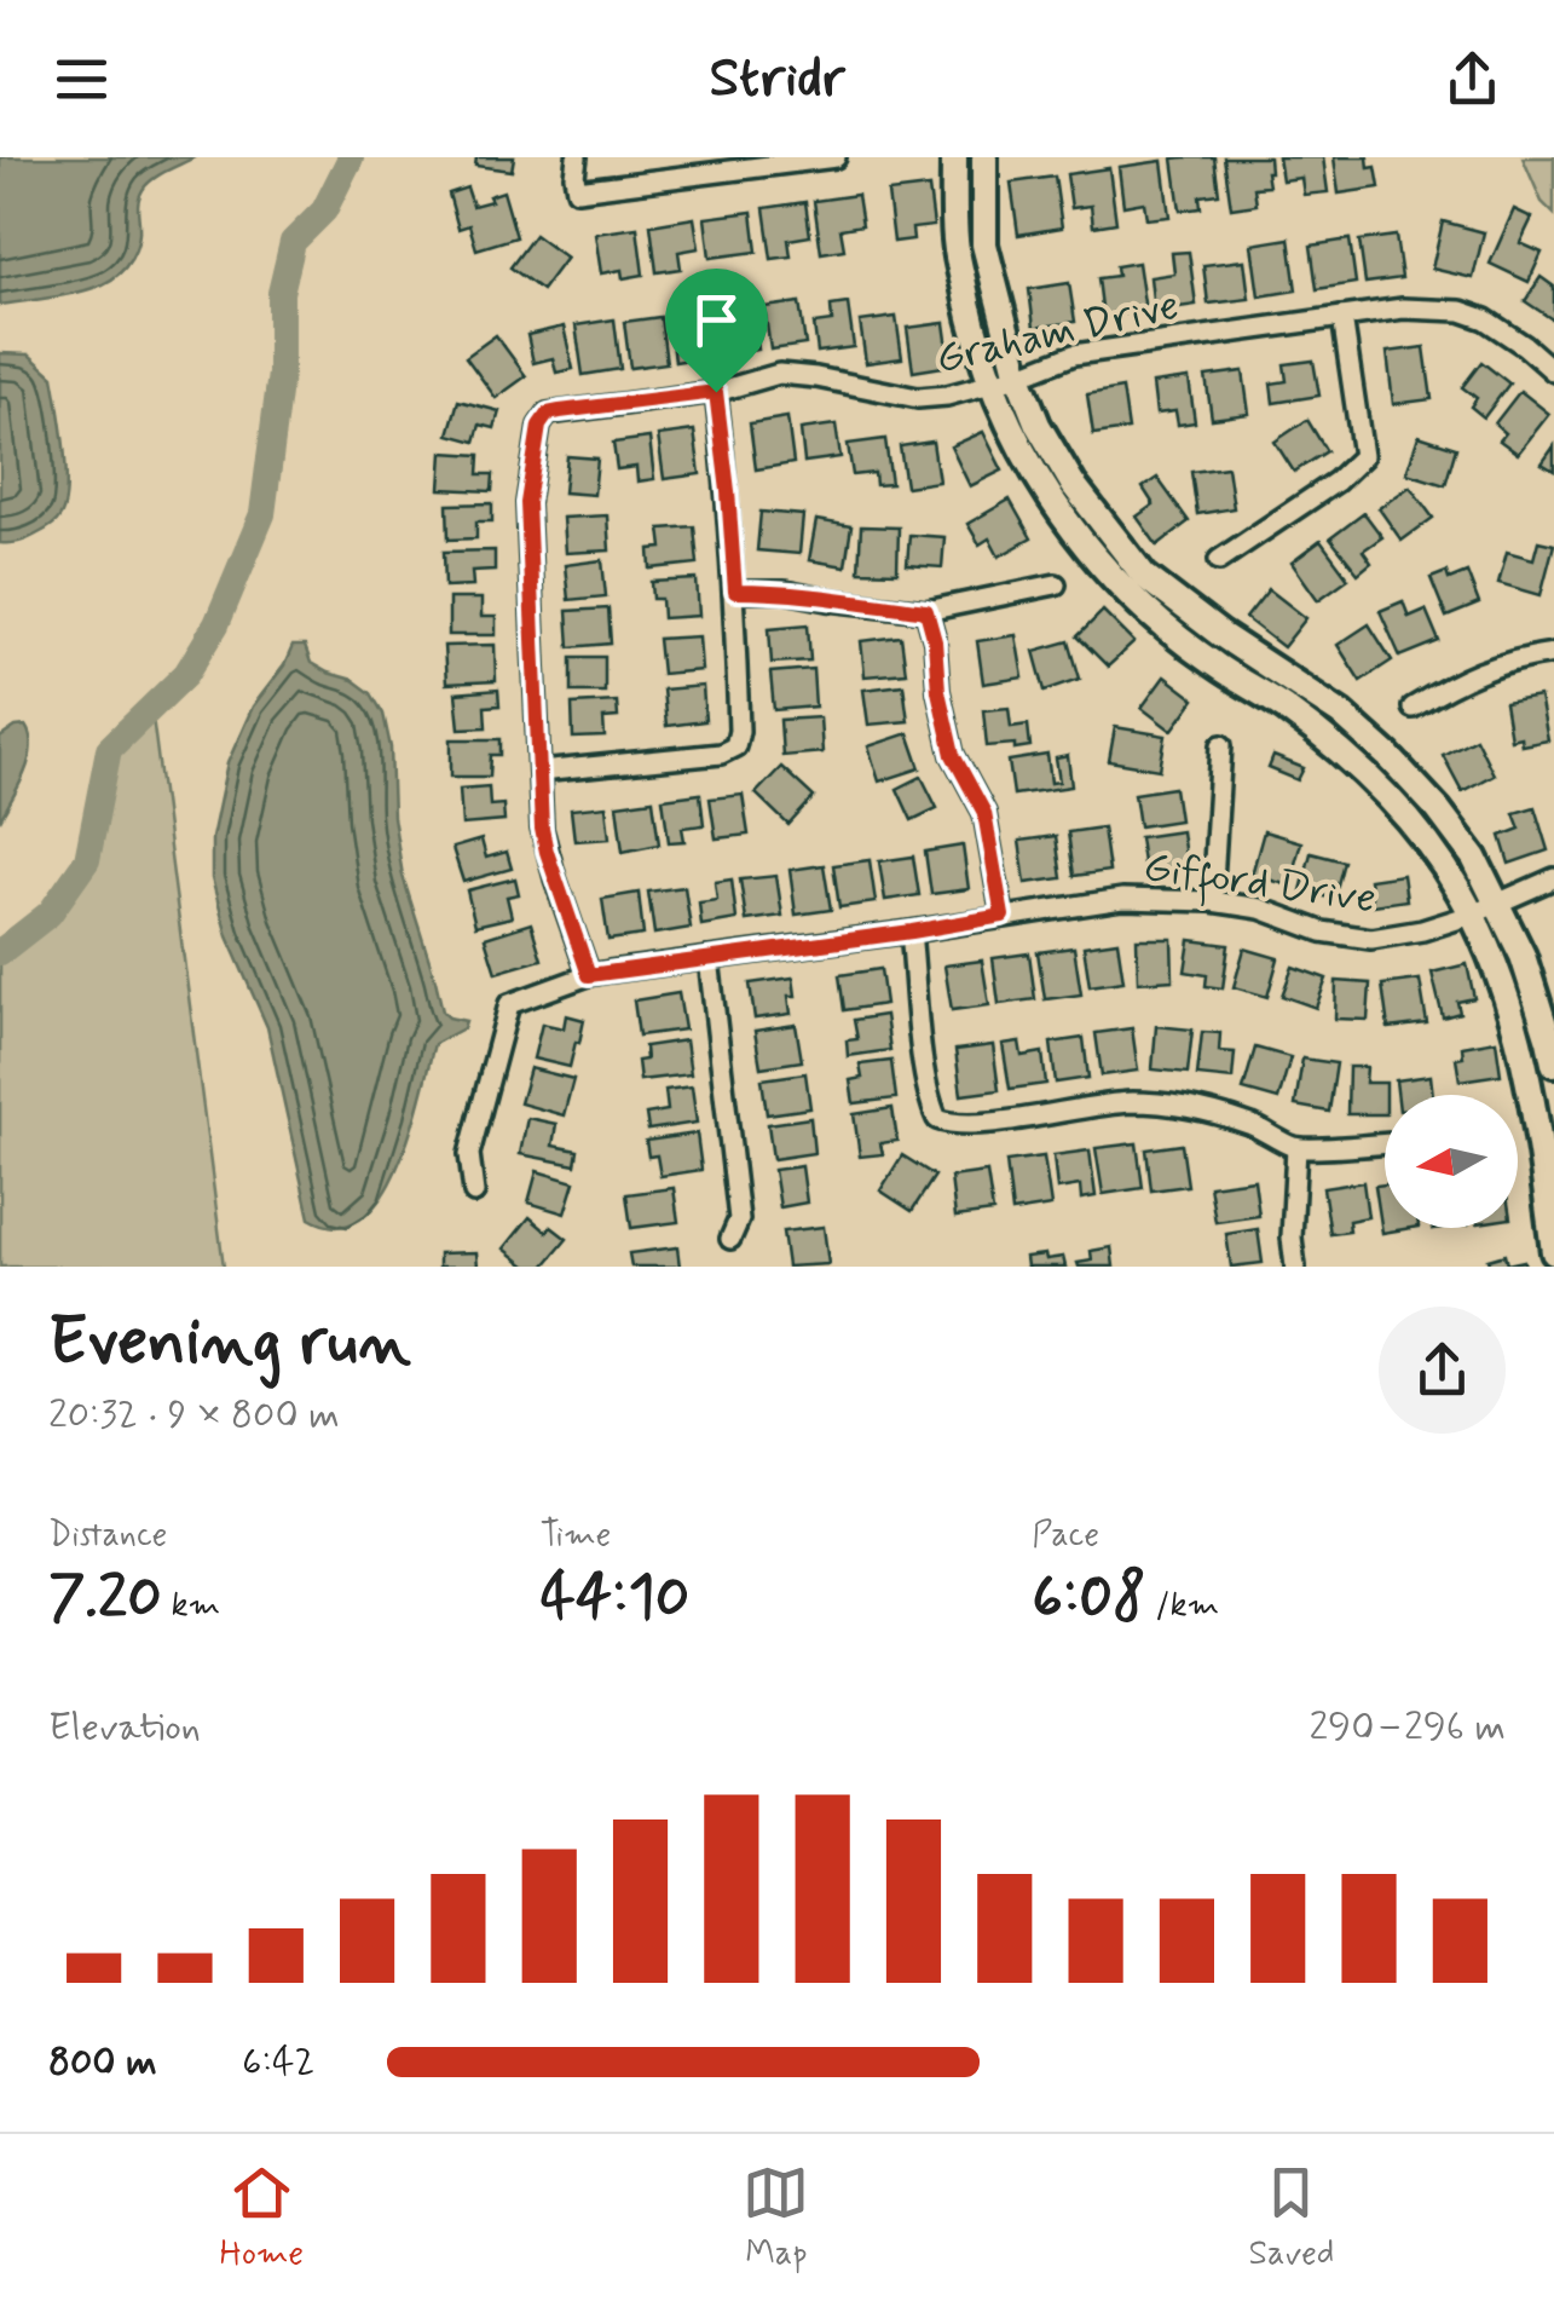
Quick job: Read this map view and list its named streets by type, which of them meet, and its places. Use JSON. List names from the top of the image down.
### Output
{
  "streets": {
    "street": ["Graham Drive", "Gifford Drive"]
  },
  "north": "left",
  "page": {
    "header": "Stridr",
    "heading": ["Evening run", "20:32 · 9 × 800 m"],
    "stats": [
      ["Distance", "7.20 km"],
      ["Time", "44:10"],
      ["Pace", "6:08 /km"]
    ],
    "chart": ["Elevation", "290–296 m"],
    "list": [
      {
        "name": "800 m",
        "note": "6:42"
      }
    ],
    "tabs": ["Home", "Map", "Saved"]
  }
}
